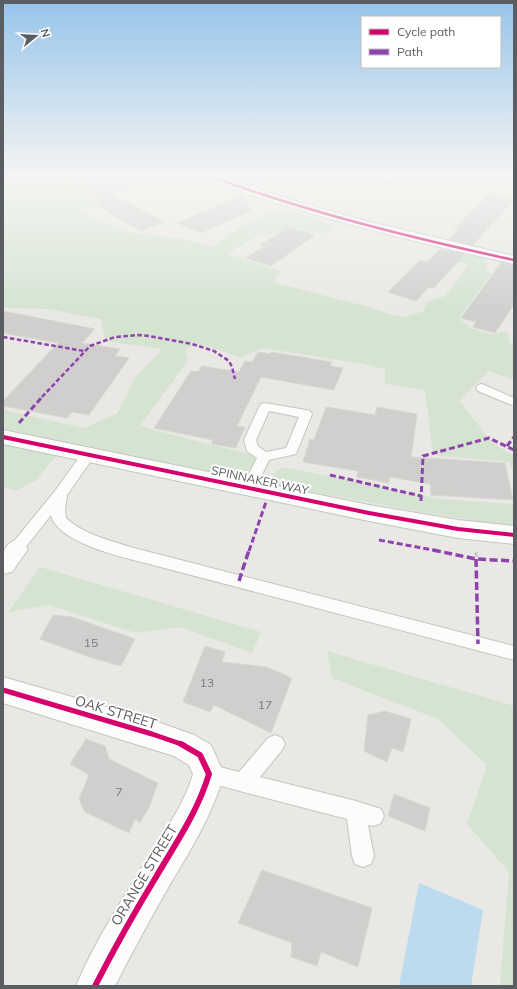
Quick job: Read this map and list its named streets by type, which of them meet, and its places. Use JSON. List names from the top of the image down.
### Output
{
  "streets": {
    "street": ["SPINNAKER WAY", "OAK STREET", "ORANGE STREET"]
  },
  "crossings": [
    ["OAK STREET", "ORANGE STREET"]
  ],
  "house_numbers": [
    "15",
    "13",
    "17",
    "7"
  ],
  "legend": ["Cycle path", "Path"],
  "north": "right"
}
